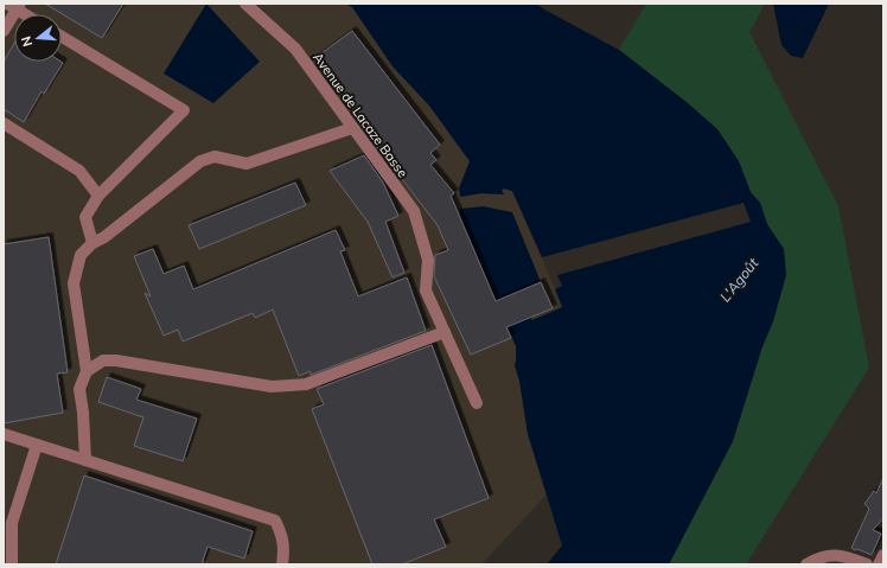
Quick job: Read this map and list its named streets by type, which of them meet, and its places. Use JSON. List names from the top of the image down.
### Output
{
  "streets": {
    "street": ["Avenue de Lacaze Basse"]
  },
  "water": ["L'Agoût"],
  "north": "left"
}
